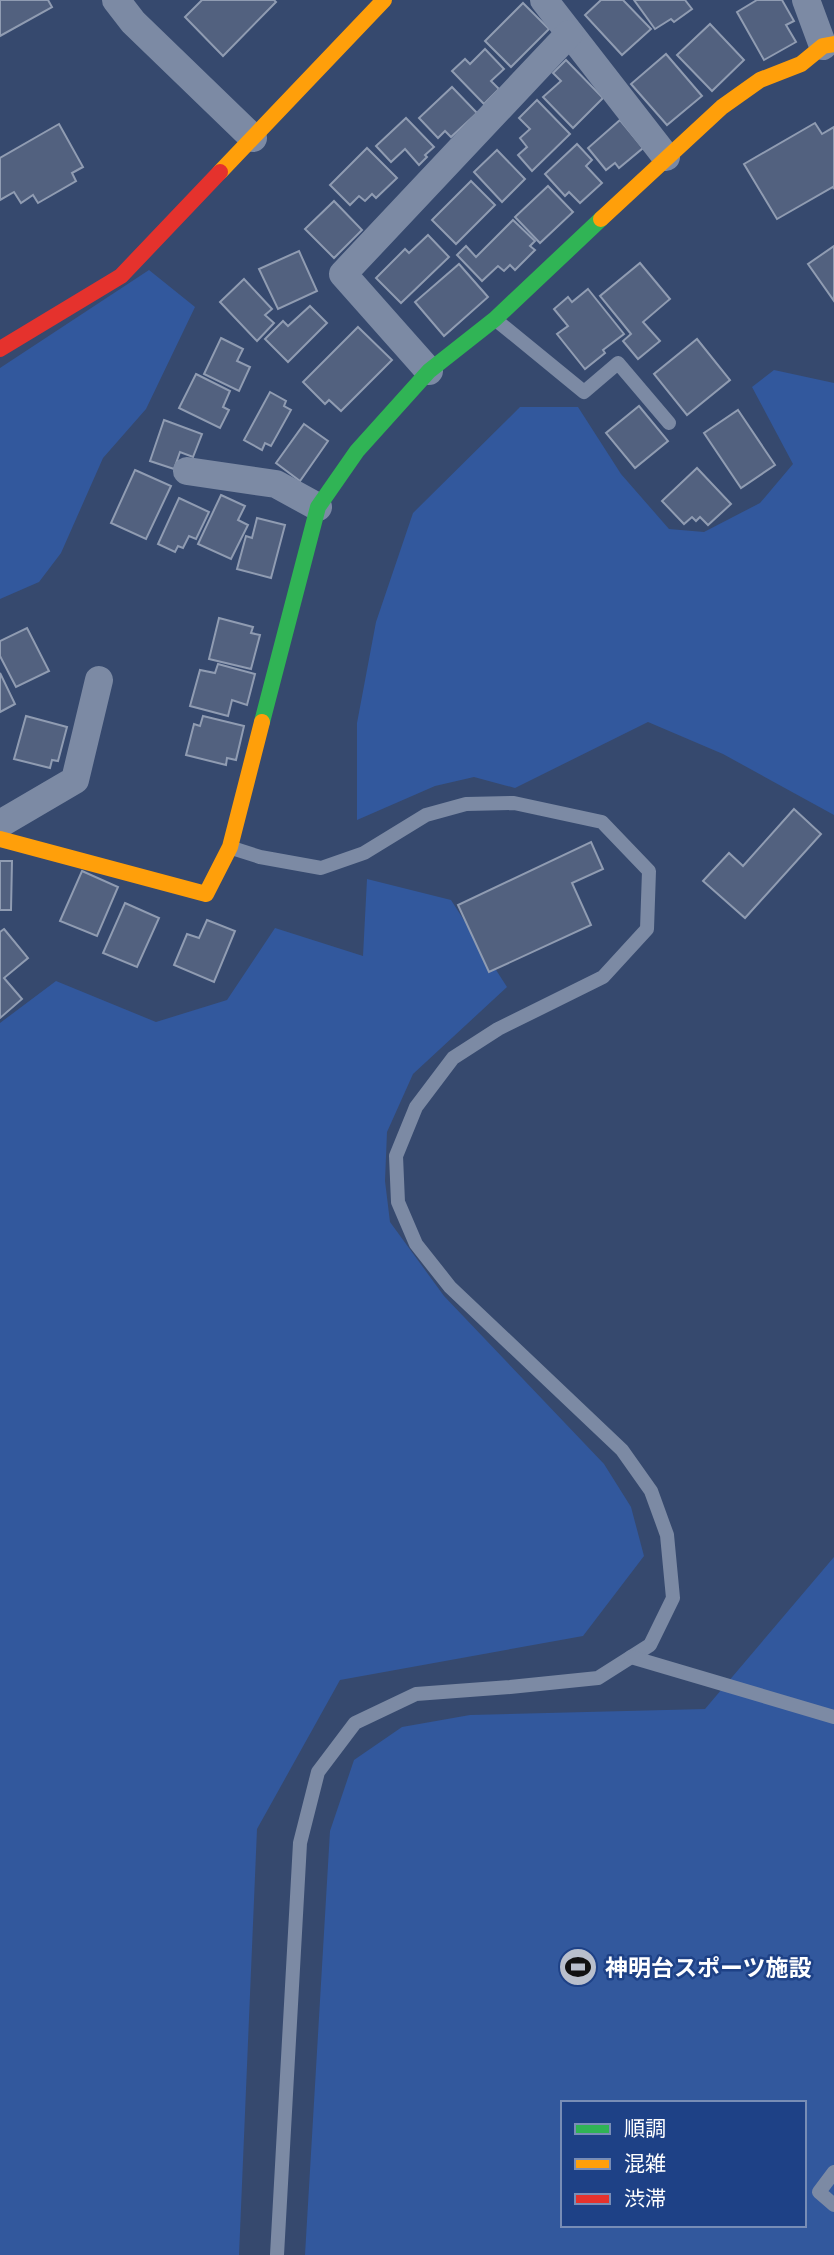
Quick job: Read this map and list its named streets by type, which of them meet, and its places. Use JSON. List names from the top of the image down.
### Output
{
  "places": {
    "sports": ["神明台スポーツ施設"]
  },
  "legend": ["順調", "混雑", "渋滞"]
}
